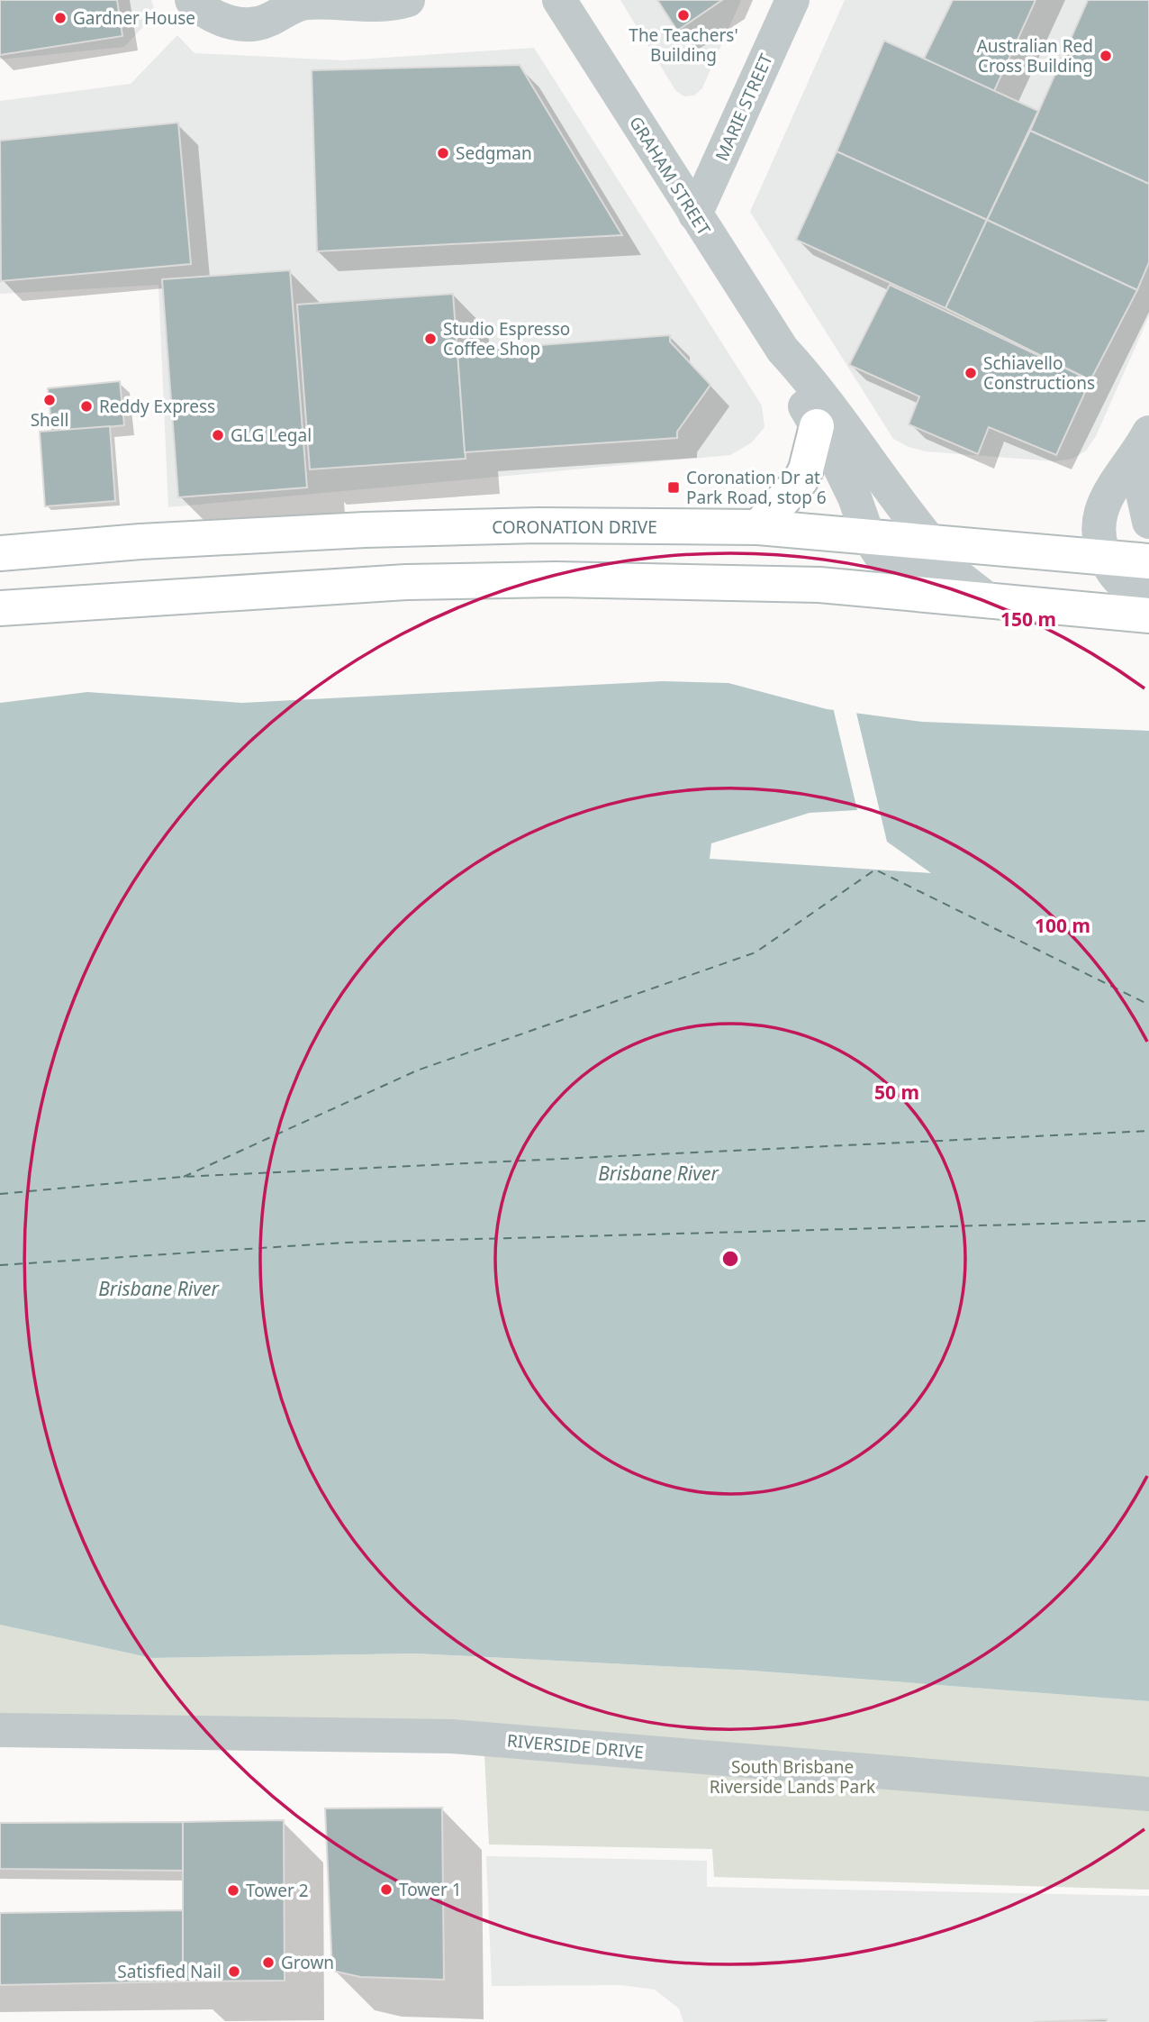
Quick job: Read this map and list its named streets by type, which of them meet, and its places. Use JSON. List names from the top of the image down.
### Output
{
  "streets": {
    "highway": ["CORONATION DRIVE"],
    "street": ["MARIE STREET", "GRAHAM STREET", "RIVERSIDE DRIVE"]
  },
  "crossings": [
    ["MARIE STREET", "GRAHAM STREET"],
    ["GRAHAM STREET", "CORONATION DRIVE"]
  ],
  "water": ["Brisbane River"],
  "parks": ["South Brisbane Riverside Lands Park"],
  "places": {
    "other": [
      "The Teachers' Building",
      "Gardner House",
      "Australian Red Cross Building",
      "Sedgman",
      "Studio Espresso Coffee Shop",
      "Schiavello Constructions",
      "Shell",
      "Reddy Express",
      "GLG Legal",
      "Tower 1",
      "Tower 2",
      "Grown",
      "Satisfied Nail"
    ],
    "transit": ["Coronation Dr at Park Road, stop 6"]
  },
  "rings": ["150 m", "100 m", "50 m"]
}
